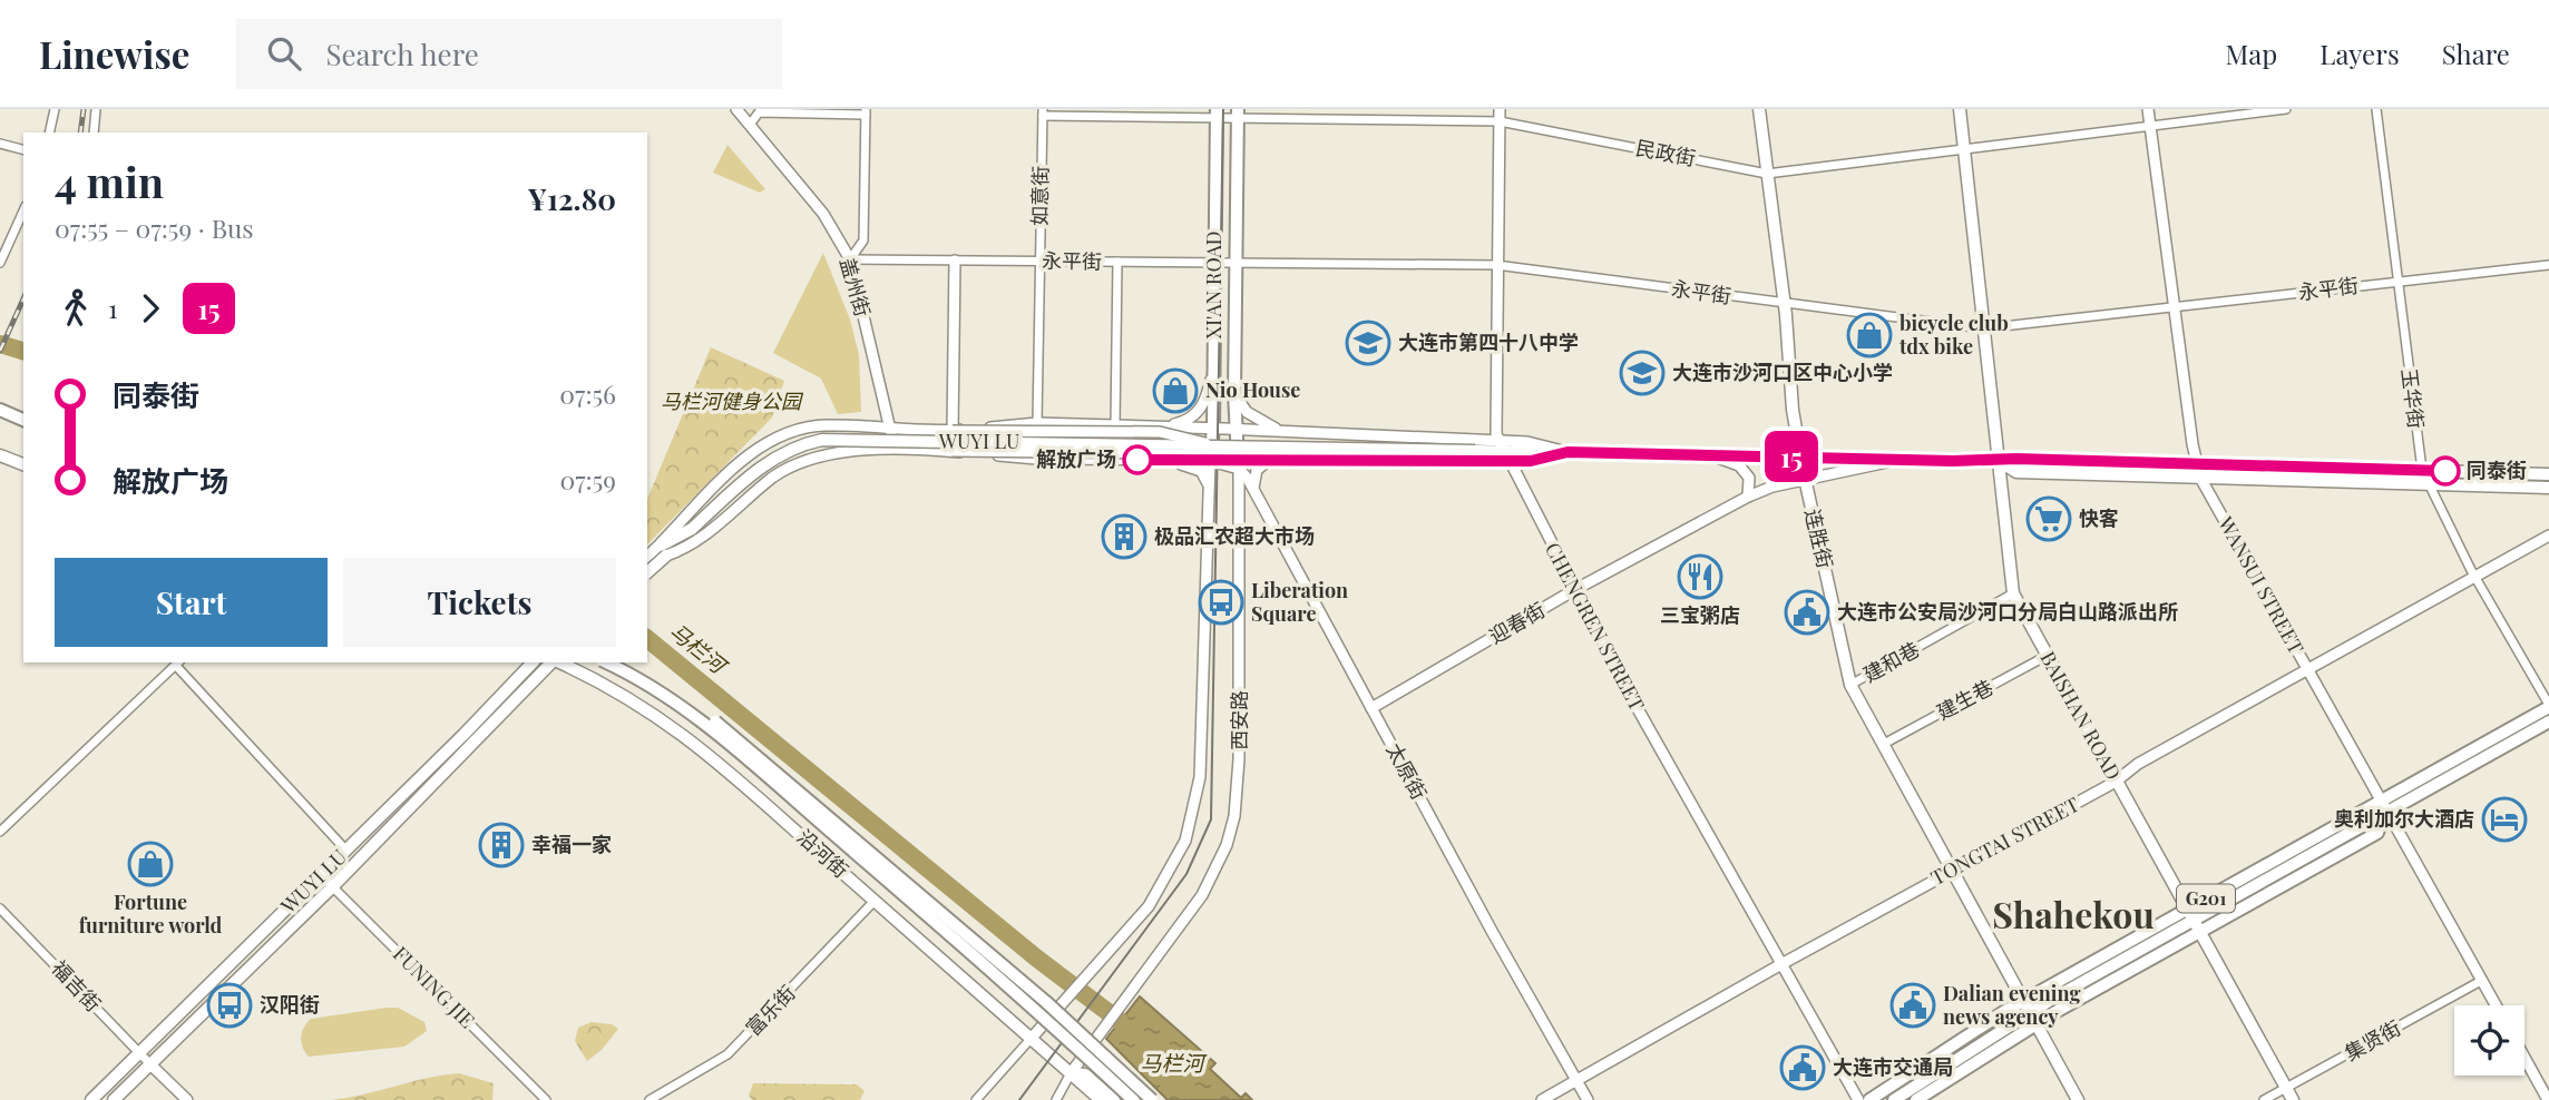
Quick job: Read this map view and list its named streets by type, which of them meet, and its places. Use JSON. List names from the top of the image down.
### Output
{
  "streets": {
    "main road": [
      "XI'AN ROAD",
      "WUYI LU",
      "连胜街",
      "BAISHAN ROAD",
      "沿河街",
      "G201"
    ],
    "street": [
      "民政街",
      "如意街",
      "永平街",
      "盖州街",
      "玉华街",
      "WANSUI STREET",
      "迎春街",
      "CHENGREN STREET",
      "建和巷",
      "建生巷",
      "西安路",
      "太原街",
      "TONGTAI STREET",
      "福吉街",
      "FUNING JIE",
      "富乐街",
      "集贤街"
    ]
  },
  "crossings": [
    ["民政街", "如意街"],
    ["民政街", "XI'AN ROAD"],
    ["民政街", "连胜街"],
    ["民政街", "WANSUI STREET"],
    ["民政街", "CHENGREN STREET"],
    ["民政街", "BAISHAN ROAD"],
    ["如意街", "永平街"],
    ["永平街", "XI'AN ROAD"],
    ["永平街", "盖州街"],
    ["永平街", "玉华街"],
    ["永平街", "连胜街"],
    ["永平街", "WANSUI STREET"],
    ["永平街", "CHENGREN STREET"],
    ["永平街", "BAISHAN ROAD"],
    ["XI'AN ROAD", "西安路"],
    ["XI'AN ROAD", "太原街"],
    ["玉华街", "WUYI LU"],
    ["玉华街", "TONGTAI STREET"],
    ["玉华街", "G201"],
    ["WUYI LU", "连胜街"],
    ["WUYI LU", "WANSUI STREET"],
    ["WUYI LU", "迎春街"],
    ["WUYI LU", "CHENGREN STREET"],
    ["WUYI LU", "BAISHAN ROAD"],
    ["WUYI LU", "福吉街"],
    ["WUYI LU", "FUNING JIE"],
    ["连胜街", "迎春街"],
    ["连胜街", "建和巷"],
    ["连胜街", "建生巷"],
    ["连胜街", "TONGTAI STREET"],
    ["连胜街", "G201"],
    ["WANSUI STREET", "TONGTAI STREET"],
    ["WANSUI STREET", "G201"],
    ["WANSUI STREET", "集贤街"],
    ["迎春街", "CHENGREN STREET"],
    ["迎春街", "太原街"],
    ["CHENGREN STREET", "TONGTAI STREET"],
    ["建和巷", "BAISHAN ROAD"],
    ["建生巷", "BAISHAN ROAD"],
    ["BAISHAN ROAD", "TONGTAI STREET"],
    ["BAISHAN ROAD", "G201"],
    ["BAISHAN ROAD", "集贤街"],
    ["西安路", "太原街"],
    ["西安路", "沿河街"],
    ["太原街", "TONGTAI STREET"],
    ["沿河街", "富乐街"]
  ],
  "districts": ["Shahekou"],
  "water": ["马栏河"],
  "parks": ["马栏河健身公园"],
  "places": {
    "shop": ["bicycle club tdx bike", "Nio House", "Fortune furniture world"],
    "school or university": ["大连市第四十八中学", "大连市沙河口区中心小学"],
    "other": ["解放广场", "同泰街"],
    "supermarket": ["快客"],
    "building": ["极品汇农超大市场", "幸福一家"],
    "restaurant": ["三宝粥店"],
    "bus stop": ["Liberation Square", "汉阳街"],
    "public building": ["大连市公安局沙河口分局白山路派出所", "Dalian evening news agency", "大连市交通局"],
    "hotel": ["奥利加尔大酒店"]
  },
  "lines": ["bus line 15"],
  "page": {
    "header": "Linewise",
    "search": "Search here",
    "nav": ["Map", "Layers", "Share"],
    "on_map": "15",
    "heading": ["4 min", "07:55 – 07:59 · Bus", "¥12.80"],
    "legs": ["1", "15"],
    "list": [
      {
        "name": "同泰街",
        "value": "07:56"
      },
      {
        "name": "解放广场",
        "value": "07:59"
      }
    ],
    "buttons": ["Start", "Tickets"]
  }
}
